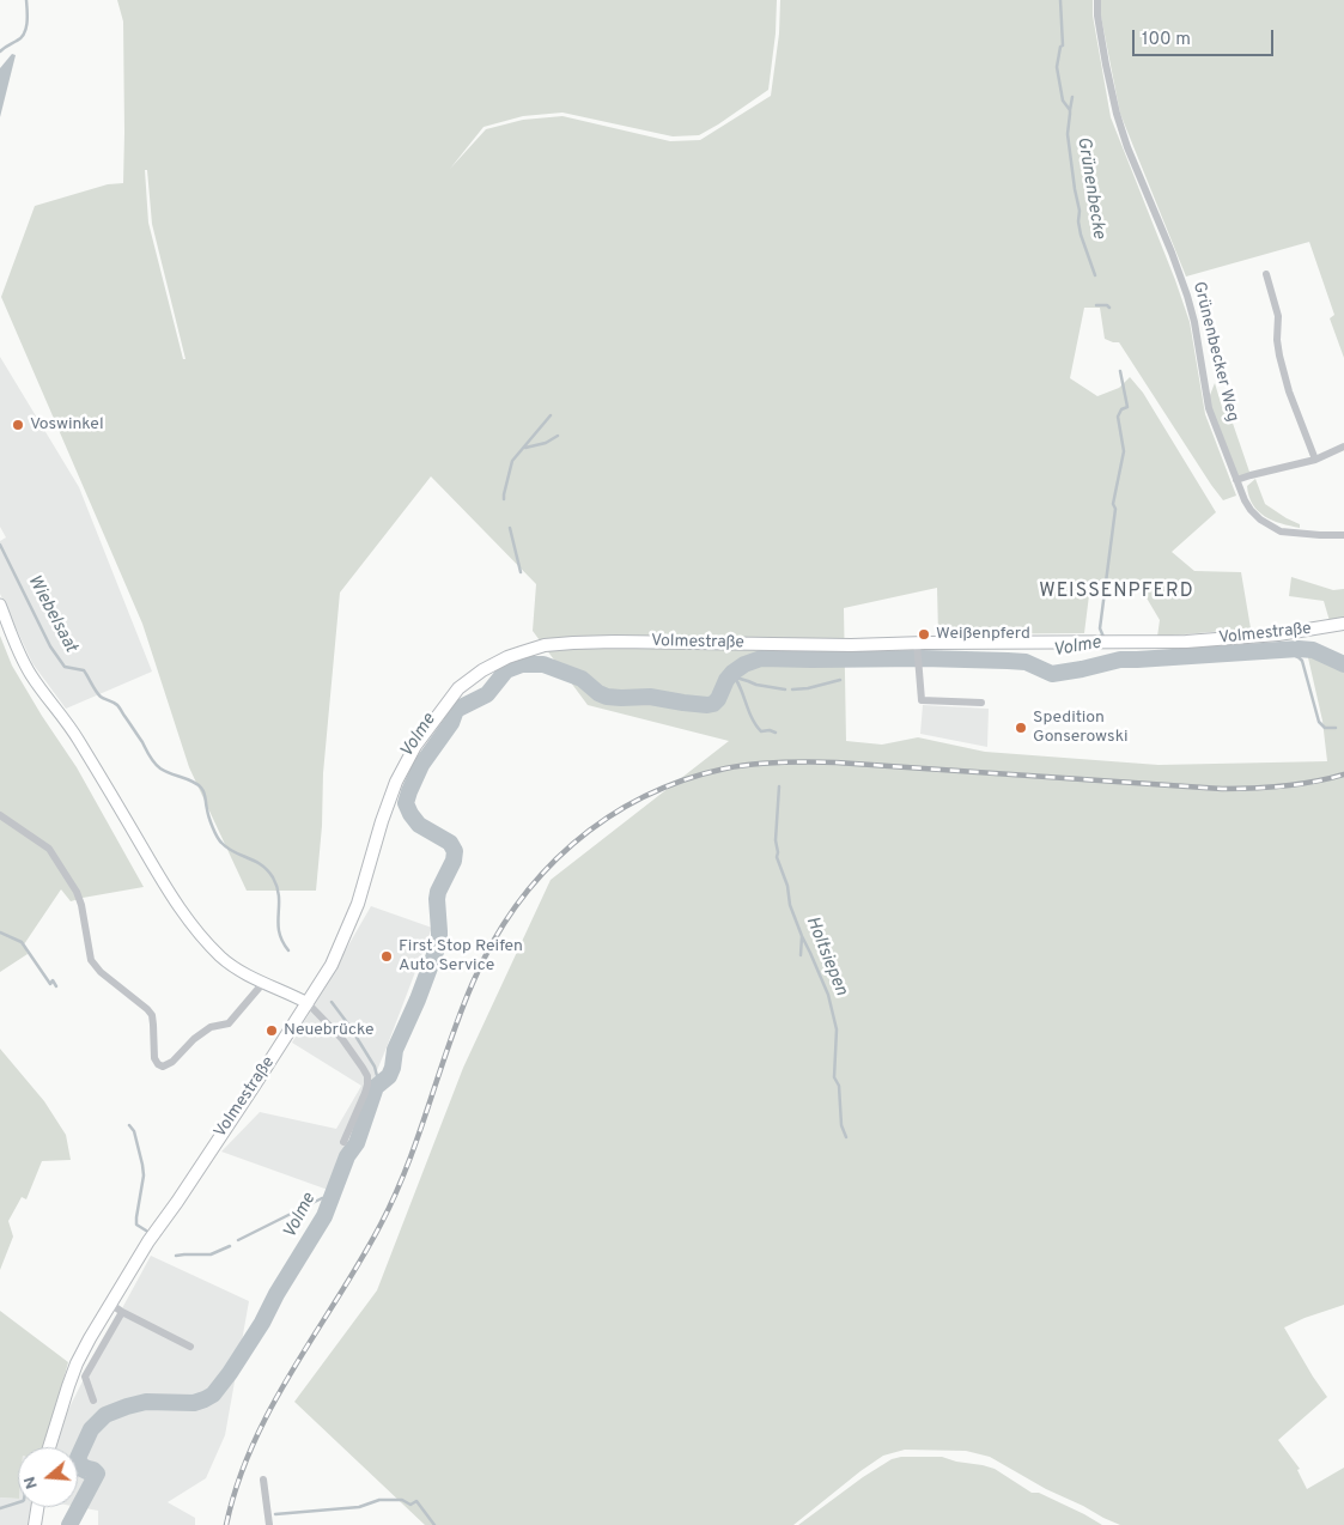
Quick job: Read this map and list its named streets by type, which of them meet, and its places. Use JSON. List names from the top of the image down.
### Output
{
  "streets": {
    "main road": ["Volmestraße"],
    "street": ["Grünenbecker Weg"]
  },
  "districts": ["WEISSENPFERD"],
  "water": [
    "Grünenbecke",
    "Wiebelsaat",
    "Volme",
    "Holtsiepen"
  ],
  "places": [
    "Voswinkel",
    "Weißenpferd",
    "Spedition Gonserowski",
    "First Stop Reifen Auto Service",
    "Neuebrücke"
  ],
  "scale_bar": "100 m",
  "north": "left"
}
